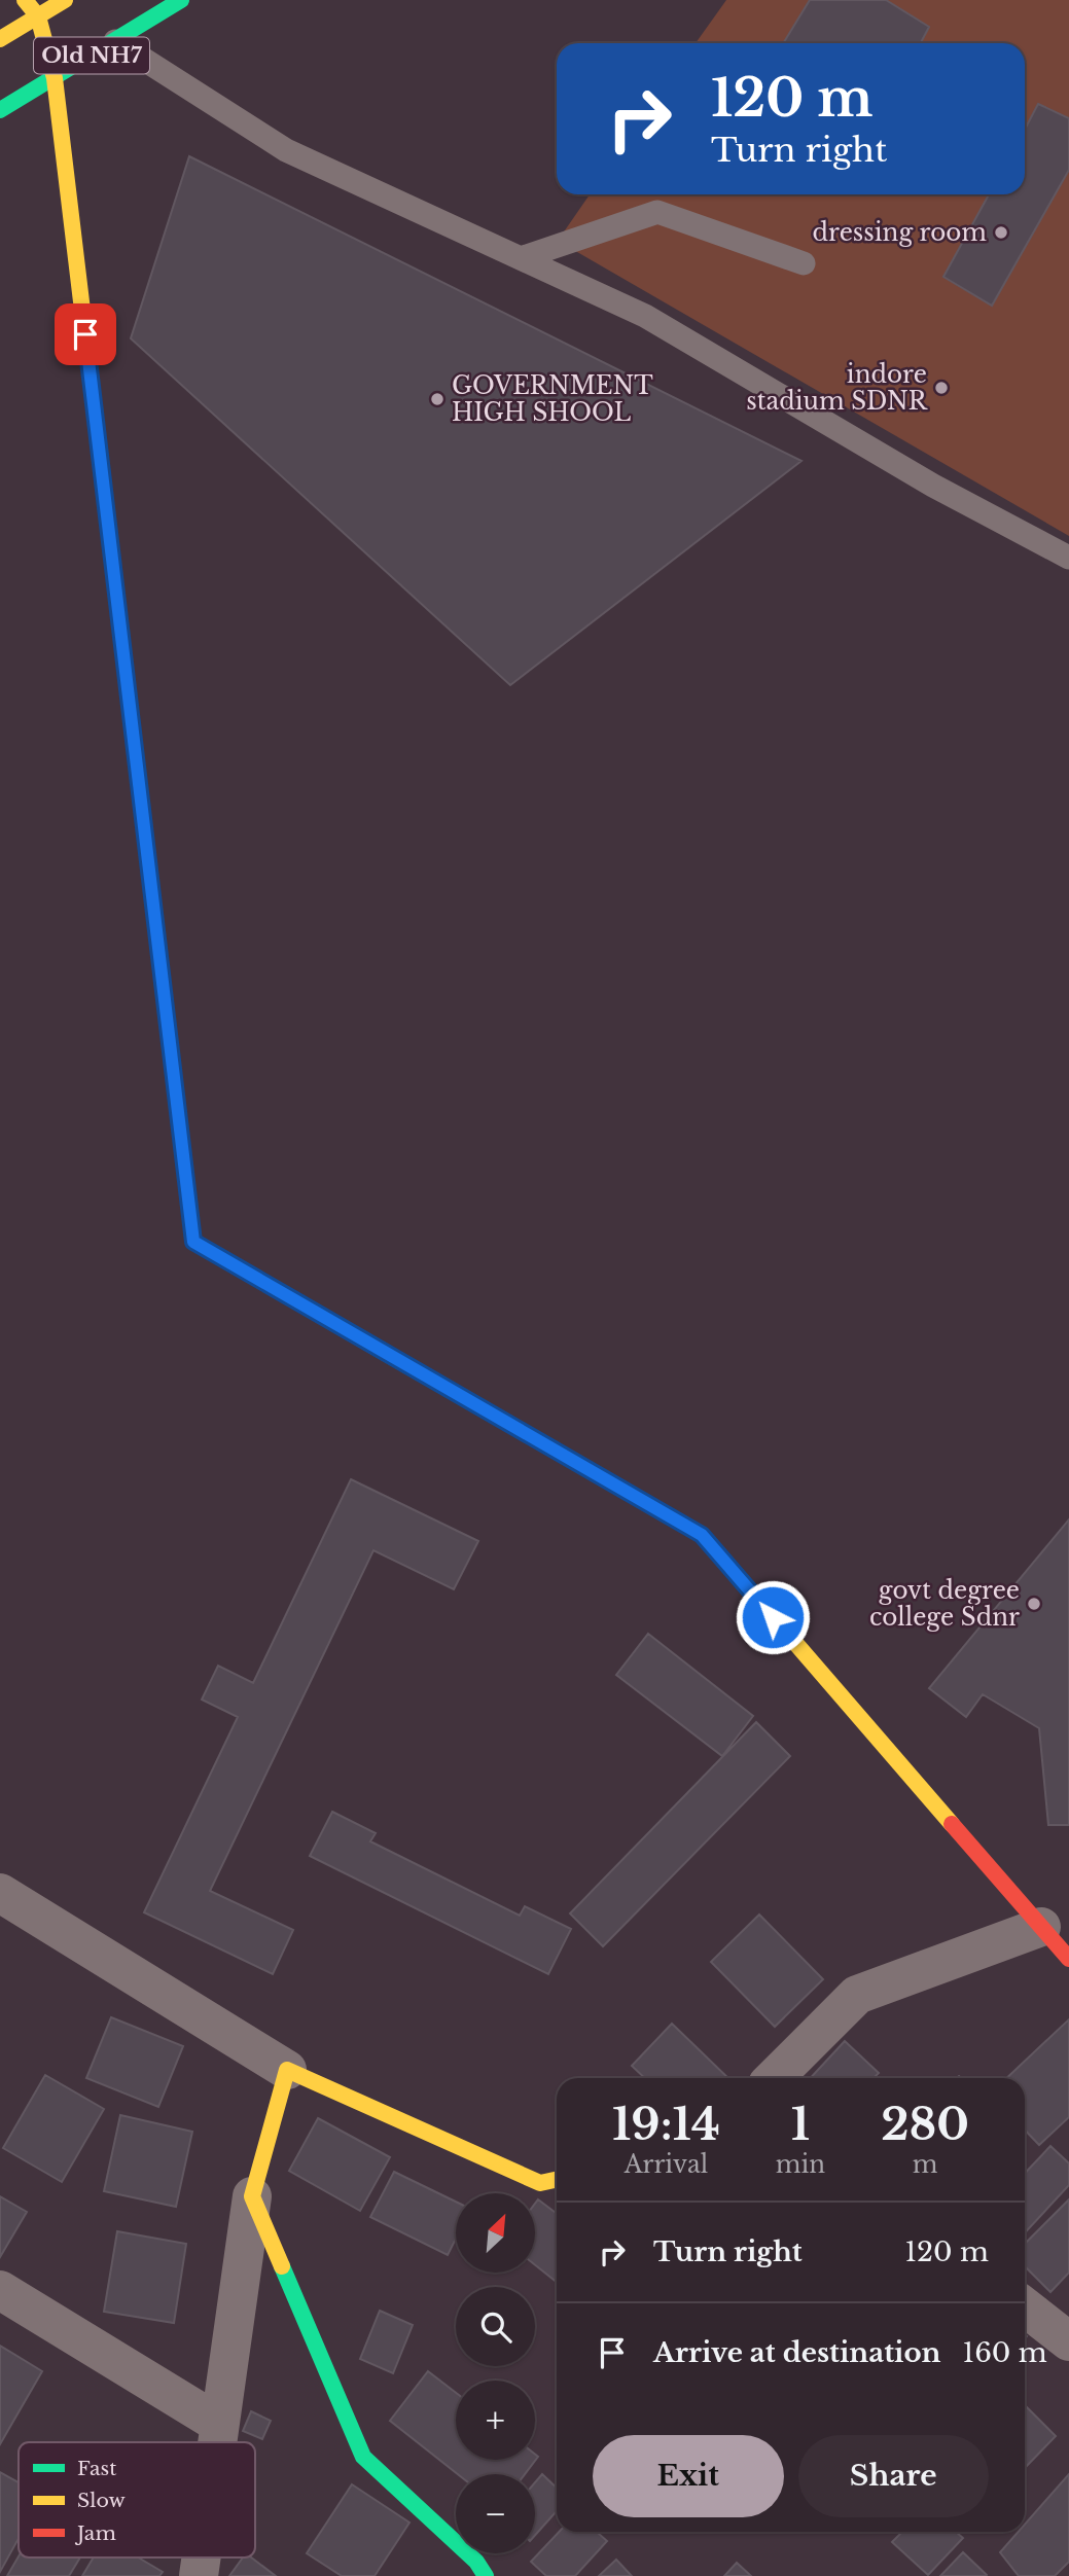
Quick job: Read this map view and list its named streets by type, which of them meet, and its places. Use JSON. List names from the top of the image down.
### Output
{
  "streets": {
    "street": ["Old NH7"]
  },
  "places": [
    "dressing room",
    "indore stadium SDNR",
    "GOVERNMENT HIGH SHOOL",
    "govt degree college Sdnr"
  ],
  "legend": ["Fast", "Slow", "Jam"],
  "north": "top right",
  "page": {
    "turn": ["120 m", "Turn right"],
    "eta": [
      "19:14",
      "Arrival",
      "1",
      "min",
      "280",
      "m"
    ],
    "map_buttons": ["+", "−"],
    "list": [
      {
        "name": "Turn right",
        "value": "120 m"
      },
      {
        "name": "Arrive at destination",
        "value": "160 m"
      }
    ],
    "buttons": ["Exit", "Share"]
  }
}
